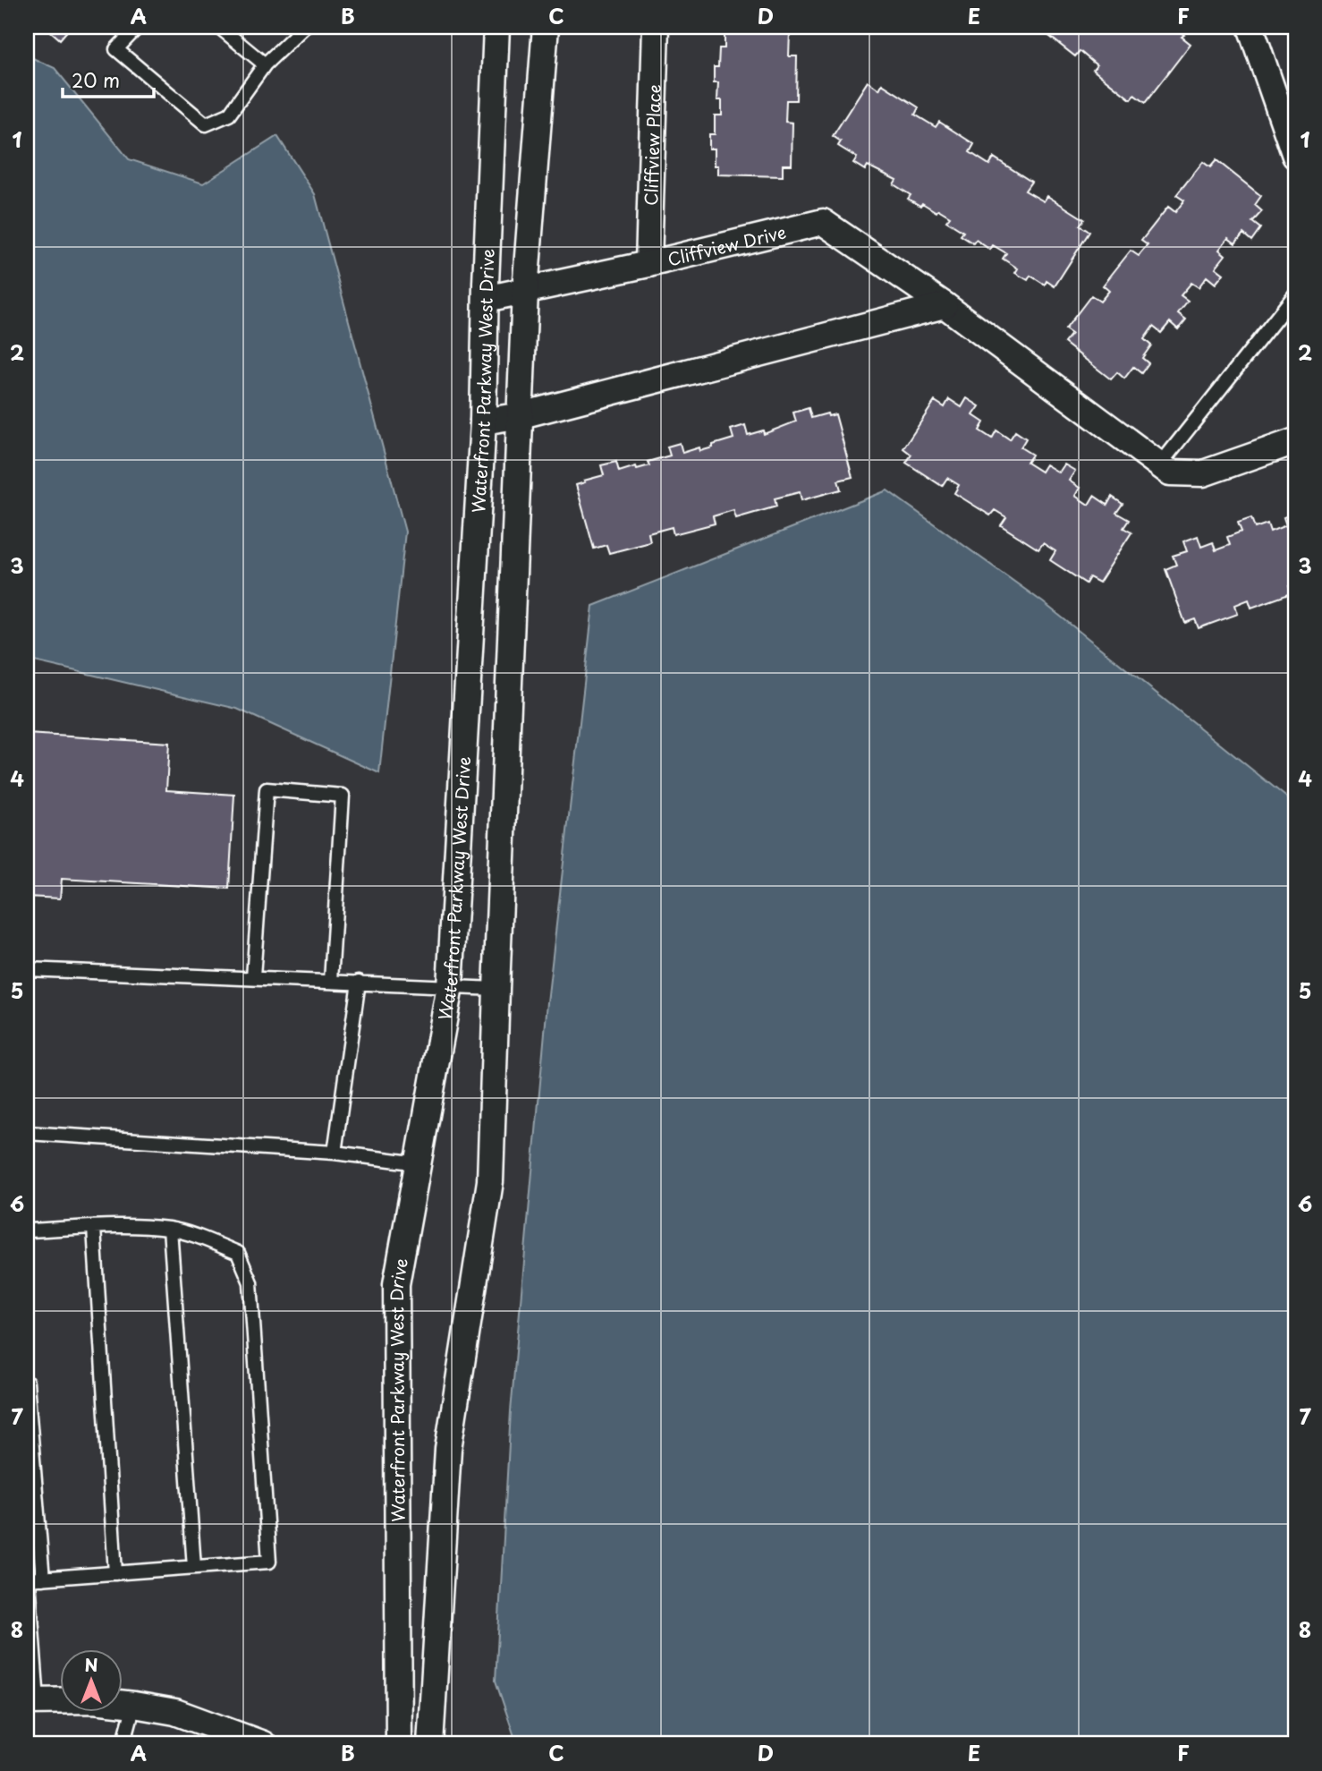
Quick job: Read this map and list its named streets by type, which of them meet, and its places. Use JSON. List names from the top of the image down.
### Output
{
  "streets": {
    "street": ["Cliffview Place", "Cliffview Drive", "Waterfront Parkway West Drive"]
  },
  "crossings": [
    ["Cliffview Place", "Cliffview Drive"],
    ["Cliffview Drive", "Waterfront Parkway West Drive"]
  ],
  "scale_bar": "20 m",
  "north": "top",
  "grid": {
    "columns": [
      "A",
      "B",
      "C",
      "D",
      "E",
      "F"
    ],
    "rows": [
      "1",
      "2",
      "3",
      "4",
      "5",
      "6",
      "7",
      "8"
    ]
  }
}
